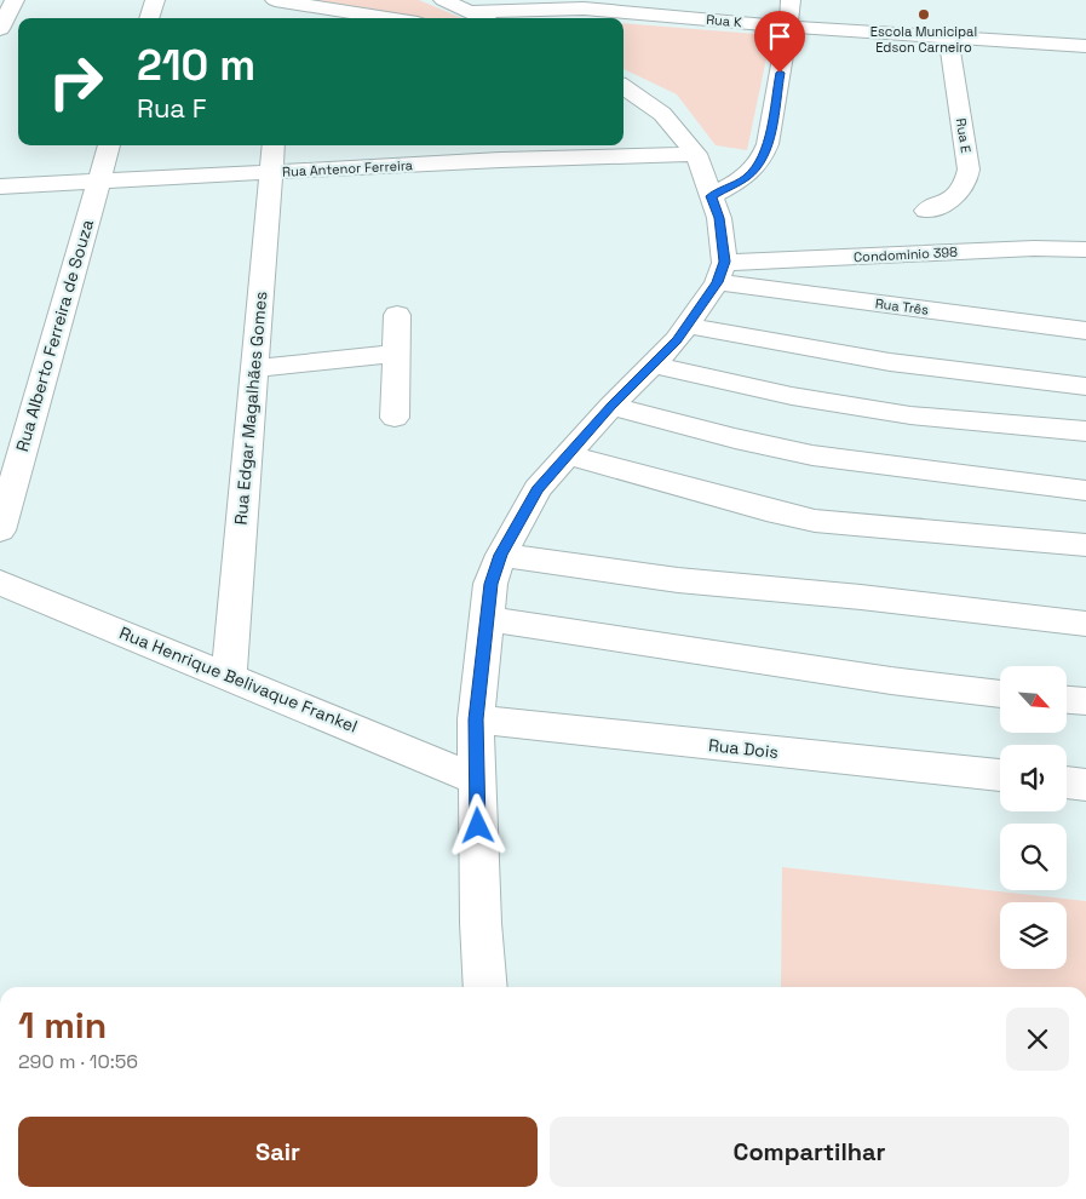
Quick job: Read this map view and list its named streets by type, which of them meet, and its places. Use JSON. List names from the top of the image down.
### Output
{
  "streets": {
    "street": [
      "Rua K",
      "Rua E",
      "Rua Antenor Ferreira",
      "Condominio 398",
      "Rua Três",
      "Rua Alberto Ferreira de Souza",
      "Rua Edgar Magalhães Gomes",
      "Rua Henrique Belivaque Frankel",
      "Rua Dois"
    ]
  },
  "crossings": [
    ["Rua K", "Rua E"],
    ["Rua Antenor Ferreira", "Rua Alberto Ferreira de Souza"],
    ["Rua Antenor Ferreira", "Rua Edgar Magalhães Gomes"],
    ["Condominio 398", "Rua Três"],
    ["Rua Edgar Magalhães Gomes", "Rua Henrique Belivaque Frankel"]
  ],
  "places": ["Escola Municipal Edson Carneiro"],
  "north": "bottom right",
  "page": {
    "turn": ["210 m", "Rua F"],
    "heading": ["1 min", "290 m · 10:56"],
    "buttons": ["Sair", "Compartilhar"]
  }
}
